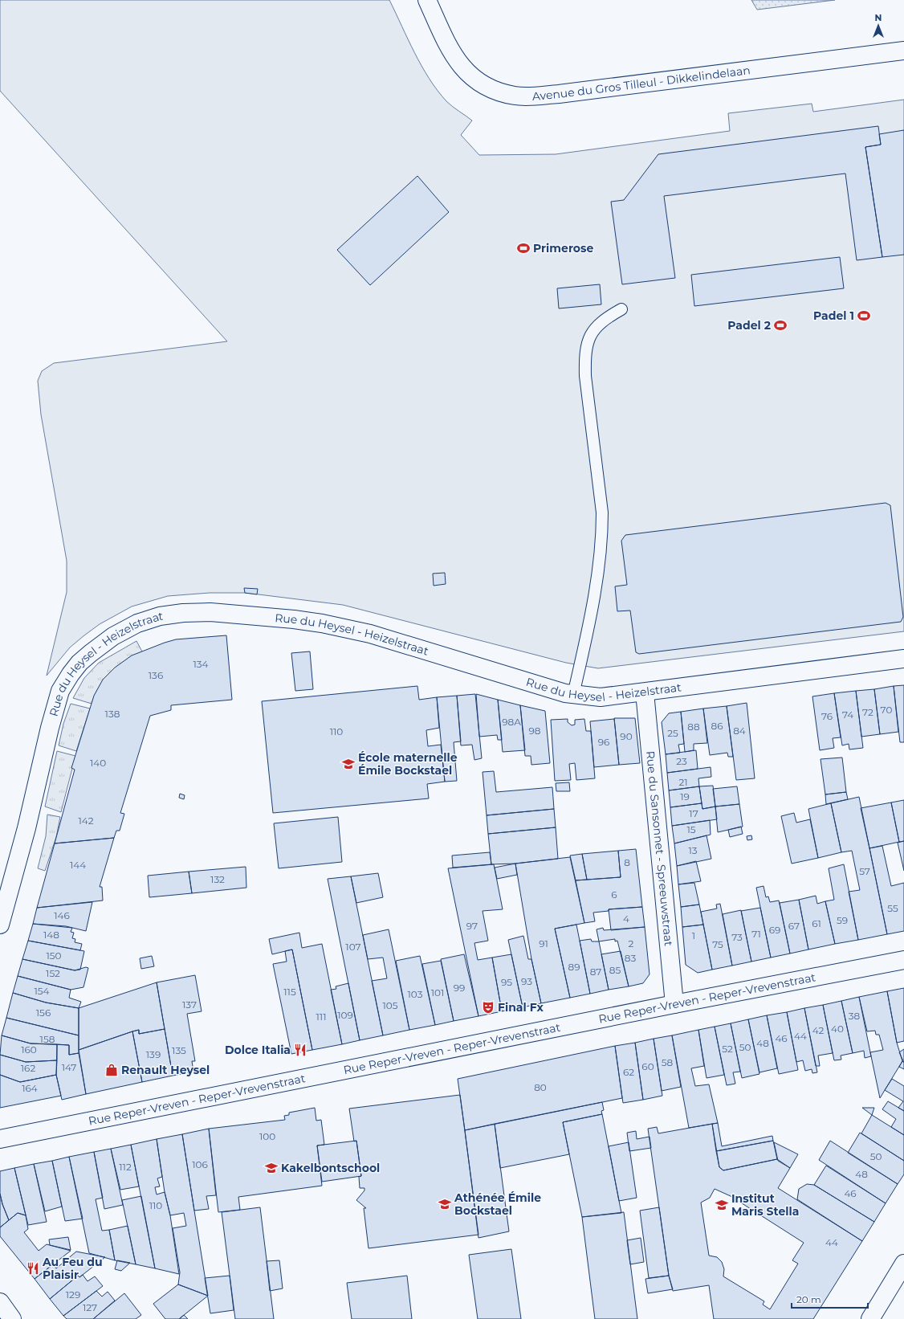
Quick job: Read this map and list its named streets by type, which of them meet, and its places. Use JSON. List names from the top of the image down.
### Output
{
  "streets": {
    "street": [
      "Avenue du Gros Tilleul - Dikkelindelaan",
      "Rue du Heysel - Heizelstraat",
      "Rue du Sansonnet - Spreeuwstraat",
      "Rue Reper-Vreven - Reper-Vrevenstraat"
    ]
  },
  "crossings": [
    ["Rue du Heysel - Heizelstraat", "Rue du Sansonnet - Spreeuwstraat"],
    ["Rue du Sansonnet - Spreeuwstraat", "Rue Reper-Vreven - Reper-Vrevenstraat"]
  ],
  "places": {
    "sports": ["Primerose", "Padel 1", "Padel 2"],
    "school or university": [
      "École maternelle Émile Bockstael",
      "Kakelbontschool",
      "Athénée Émile Bockstael",
      "Institut Maris Stella"
    ],
    "theatre": ["Final Fx"],
    "restaurant": ["Dolce Italia", "Au Feu du Plaisir"],
    "shop": ["Renault Heysel"]
  },
  "house_numbers": [
    "134",
    "136",
    "70",
    "72",
    "138",
    "74",
    "76",
    "98A",
    "86",
    "88",
    "98",
    "84",
    "110",
    "25",
    "90",
    "96",
    "23",
    "140",
    "21",
    "19",
    "17",
    "142",
    "15",
    "13",
    "8",
    "144",
    "57",
    "132",
    "6",
    "55",
    "146",
    "4",
    "59",
    "61",
    "97",
    "67",
    "69",
    "71",
    "148",
    "1",
    "73",
    "91",
    "2",
    "75",
    "107",
    "150",
    "83",
    "89",
    "85",
    "87",
    "152",
    "93",
    "95",
    "99",
    "154",
    "115",
    "101",
    "103",
    "137",
    "105",
    "156",
    "109",
    "38",
    "111",
    "40",
    "42",
    "44",
    "46",
    "158",
    "48",
    "50",
    "52",
    "160",
    "135",
    "139",
    "58",
    "60",
    "147",
    "162",
    "62",
    "80",
    "164",
    "100",
    "50",
    "106",
    "112",
    "48",
    "46",
    "110",
    "44",
    "129",
    "127"
  ],
  "scale_bar": "20 m",
  "north": "top"
}
